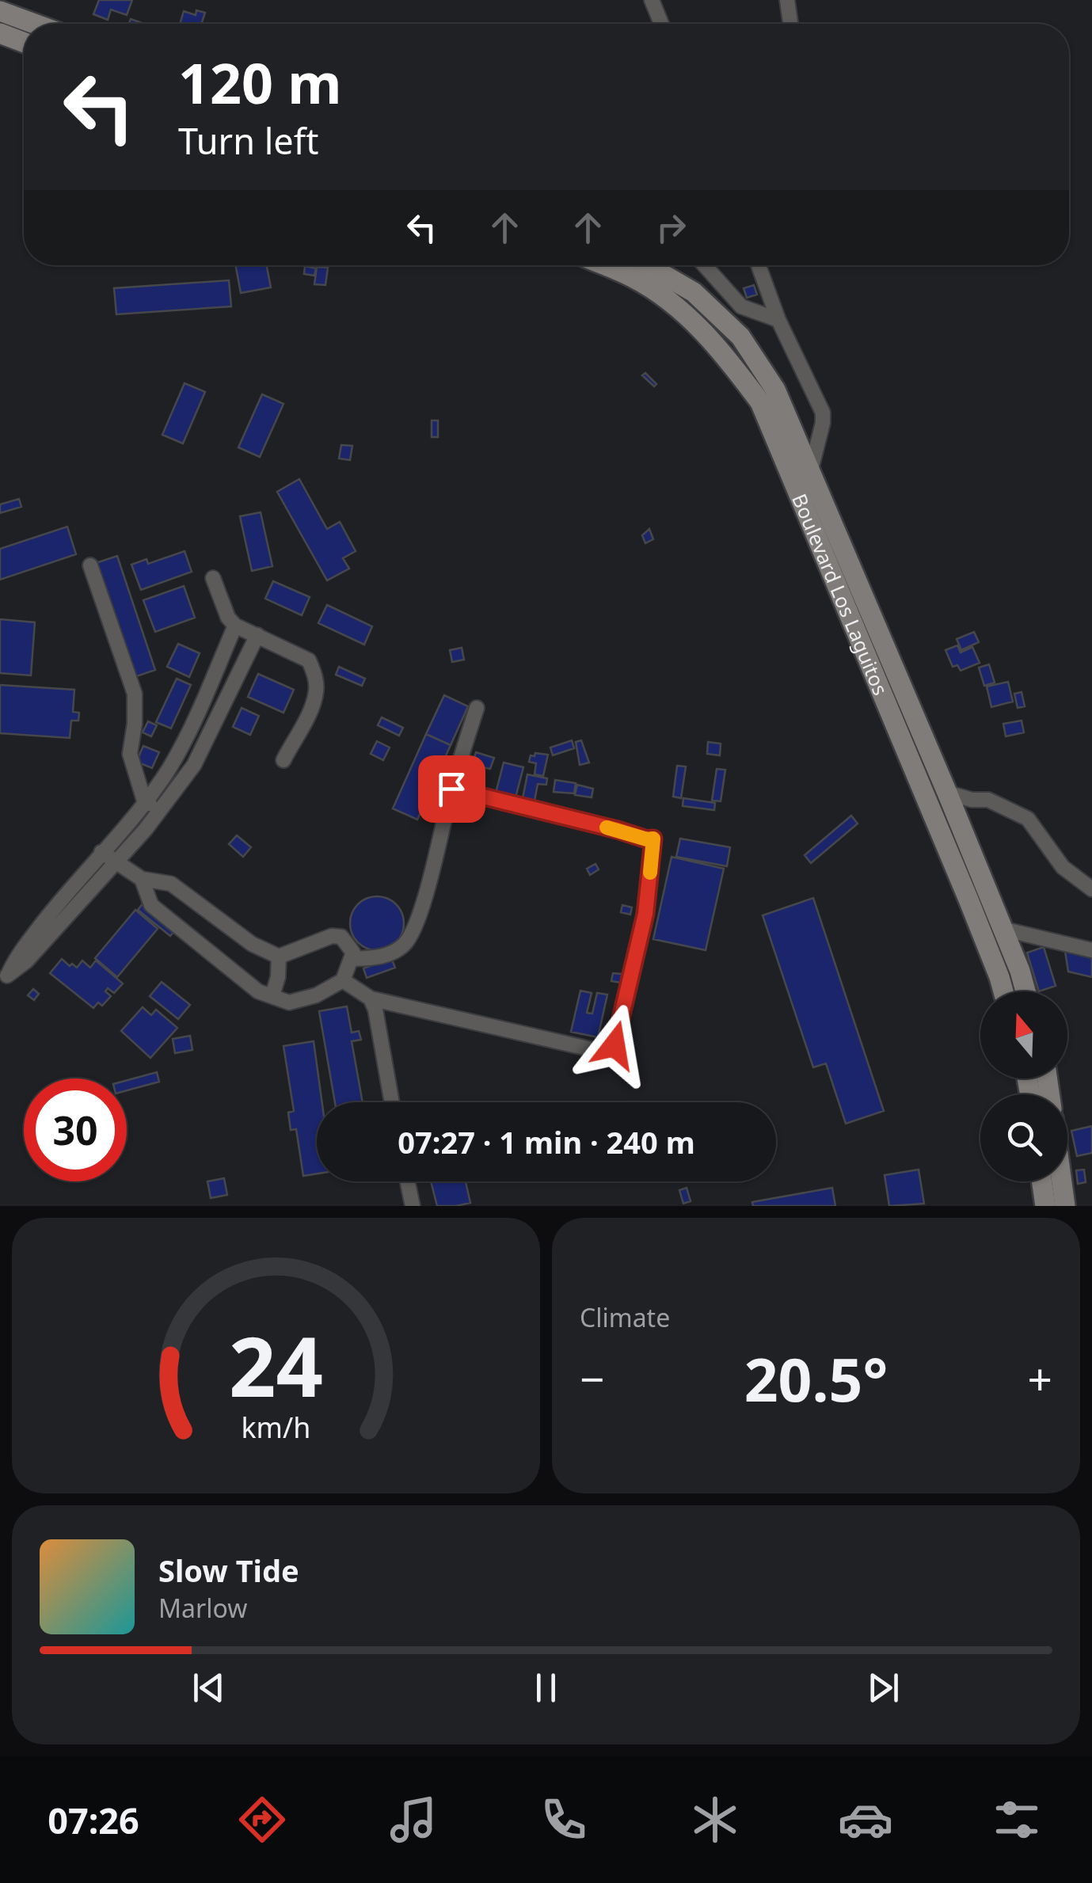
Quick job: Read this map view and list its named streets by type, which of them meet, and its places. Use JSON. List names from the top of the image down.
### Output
{
  "streets": {
    "main road": ["Boulevard Los Laguitos"]
  },
  "north": "top",
  "page": {
    "turn": ["120 m", "Turn left"],
    "limit": "30",
    "trip": "07:27 · 1 min · 240 m",
    "tile": "Climate",
    "heat": ["−", "20.5°", "+"],
    "song": ["Slow Tide", "Marlow"],
    "tabs": "07:26",
    "gauge": ["24", "km/h"]
  }
}
